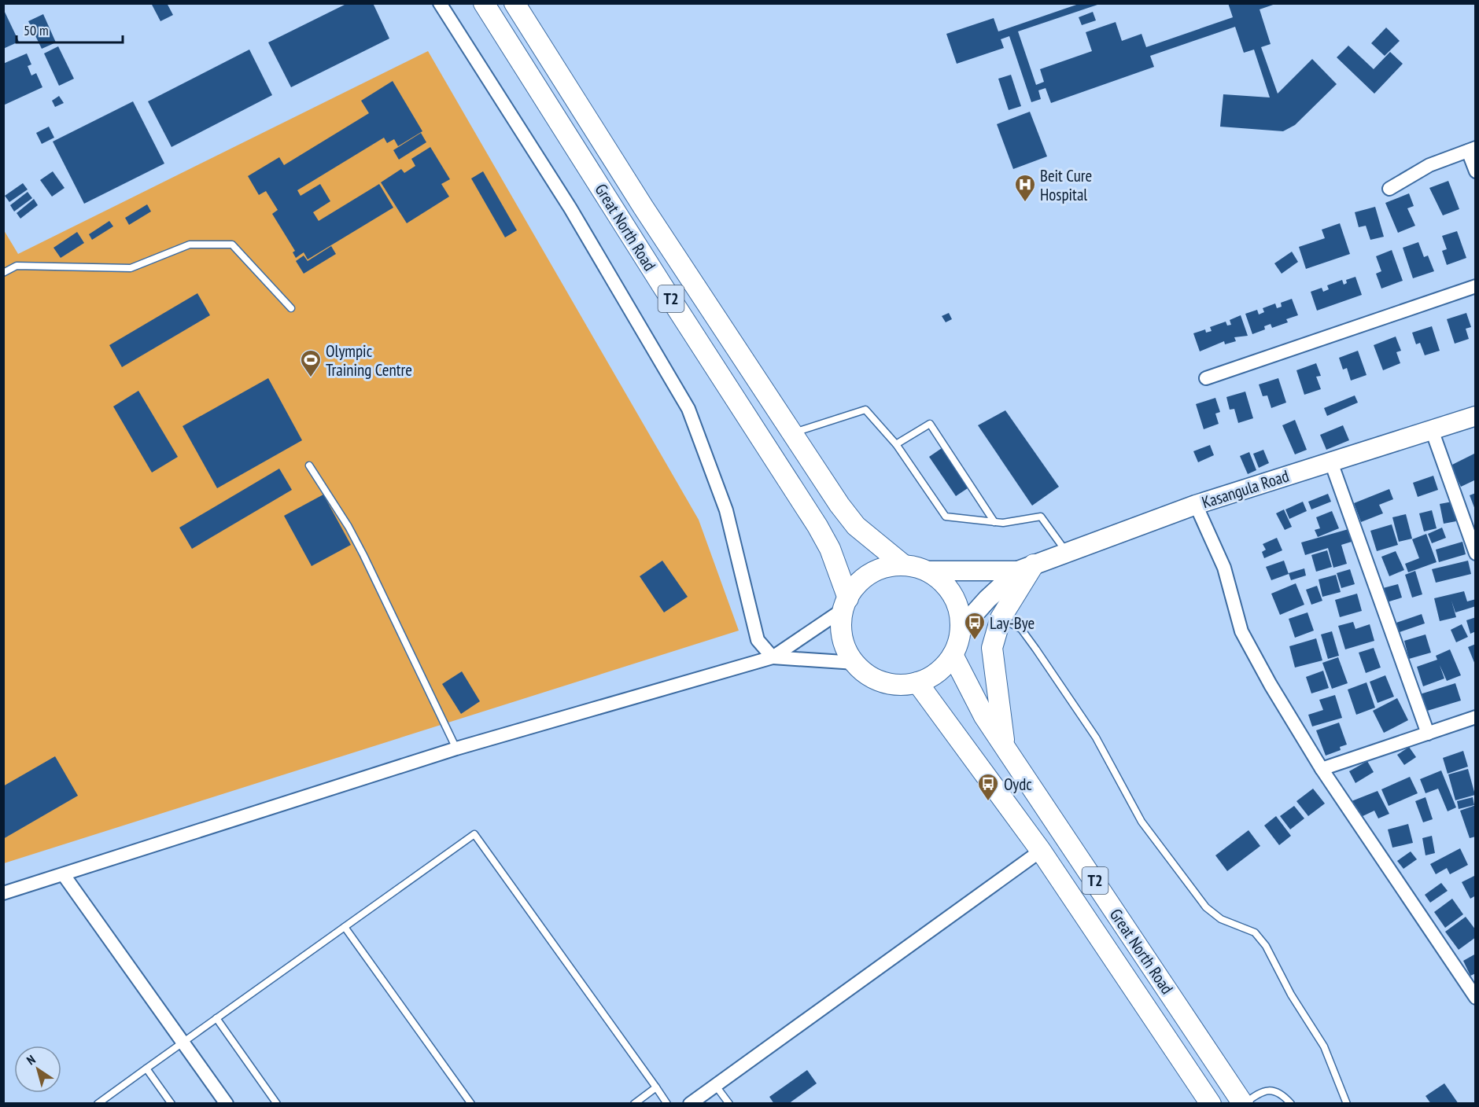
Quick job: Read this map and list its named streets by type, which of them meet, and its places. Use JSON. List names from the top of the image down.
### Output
{
  "streets": {
    "main road": ["Great North Road", "T2", "Kasangula Road"]
  },
  "crossings": [
    ["Great North Road", "T2"],
    ["Great North Road", "Kasangula Road"],
    ["T2", "Kasangula Road"]
  ],
  "places": {
    "hospital": ["Beit Cure Hospital"],
    "sports": ["Olympic Training Centre"],
    "bus stop": ["Lay-Bye", "Oydc"]
  },
  "scale_bar": "50 m",
  "north": "top left"
}
